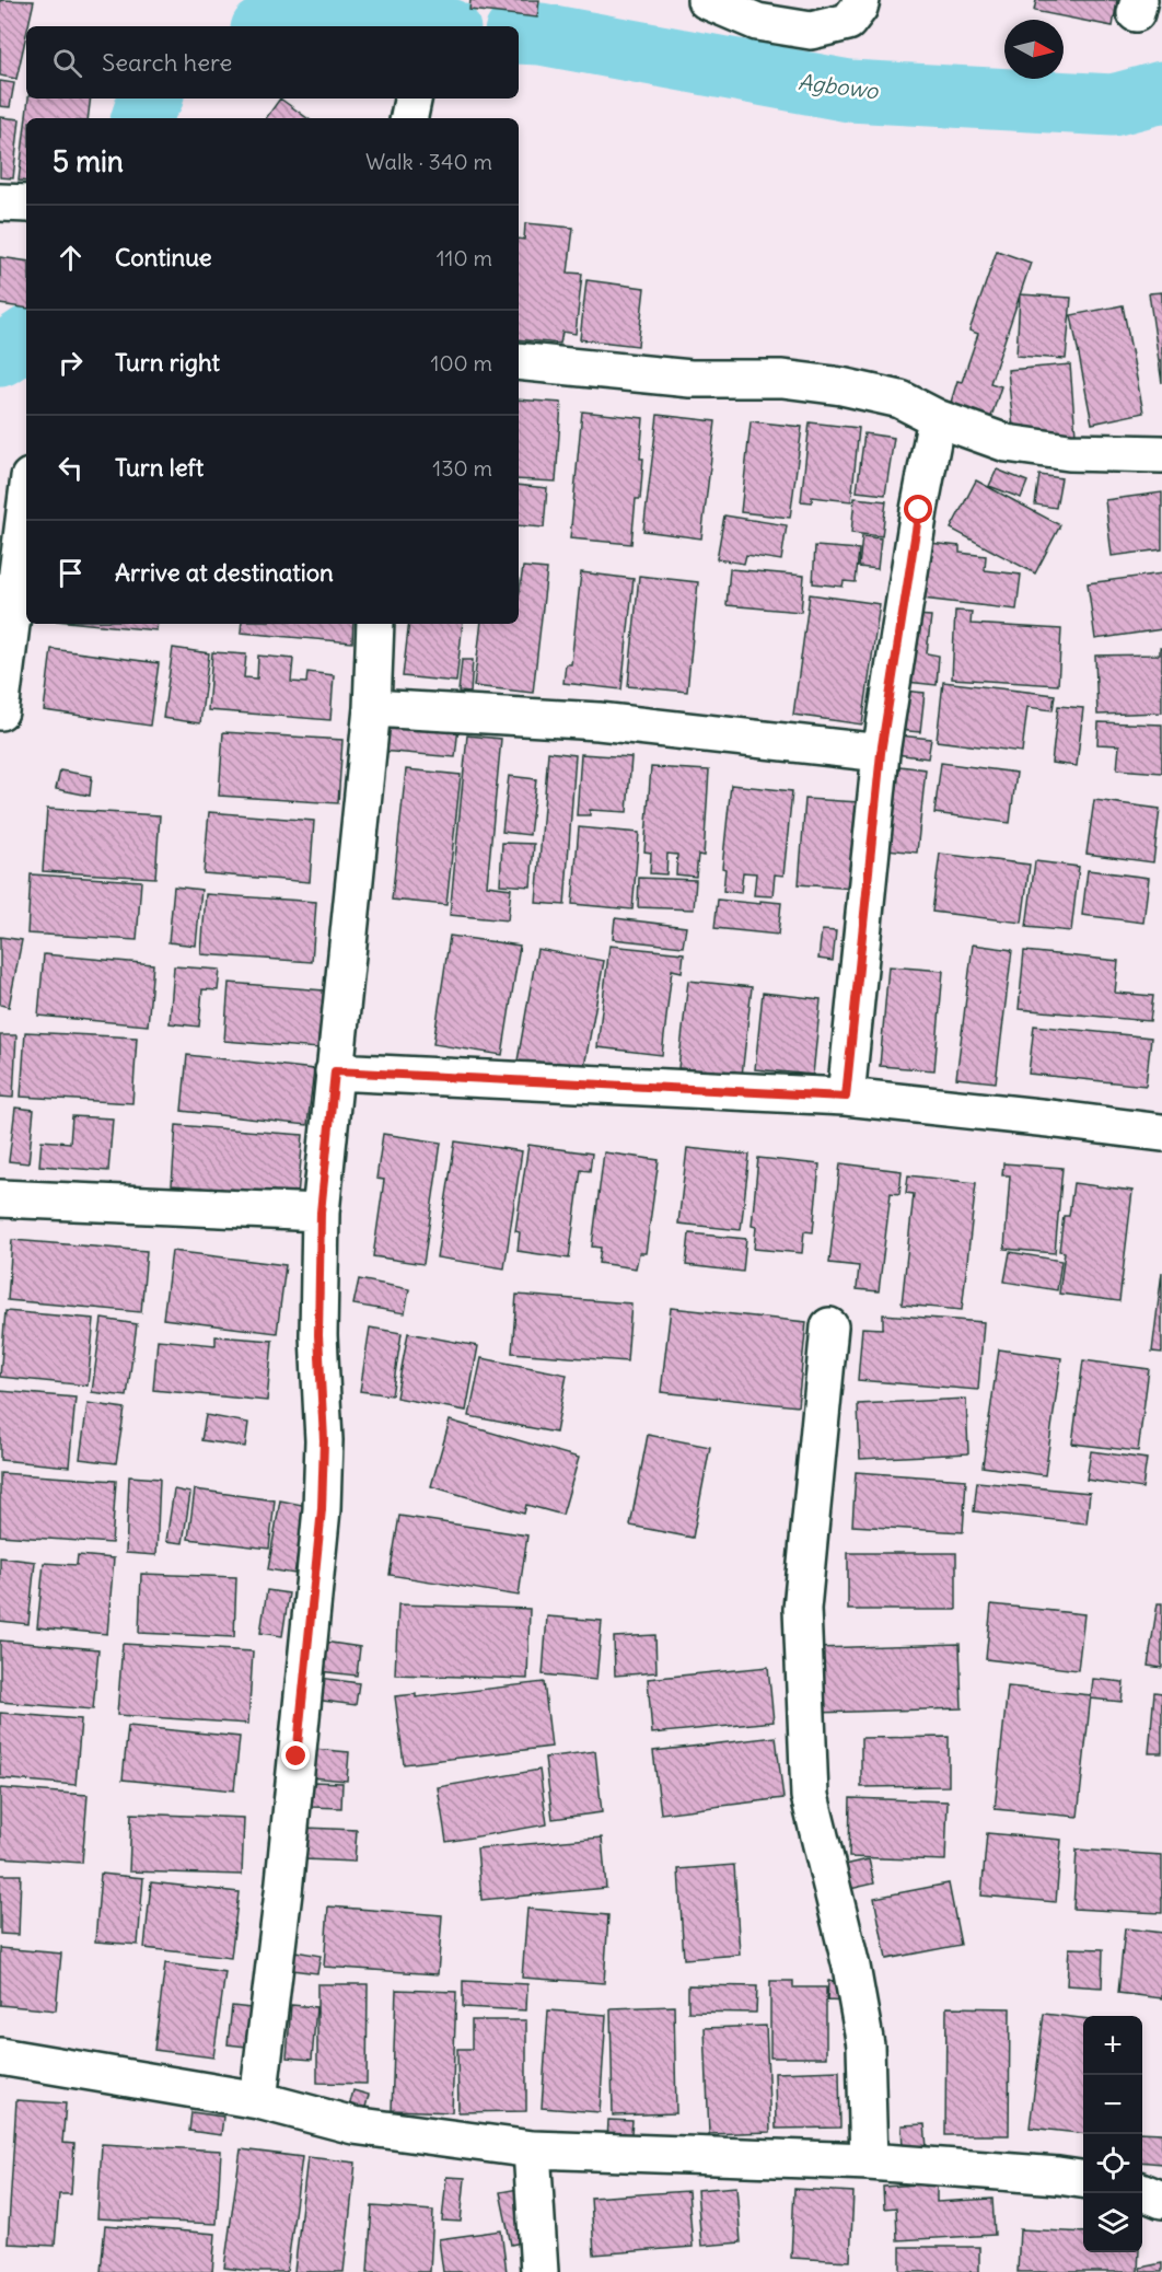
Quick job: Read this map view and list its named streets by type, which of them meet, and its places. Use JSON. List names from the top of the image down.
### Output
{
  "water": ["Agbowo"],
  "north": "right",
  "page": {
    "search": "Search here",
    "heading": ["5 min", "Walk · 340 m"],
    "list": [
      ["Continue", "110 m"],
      ["Turn right", "100 m"],
      ["Turn left", "130 m"],
      "Arrive at destination"
    ],
    "map_buttons": ["+", "−"]
  }
}
